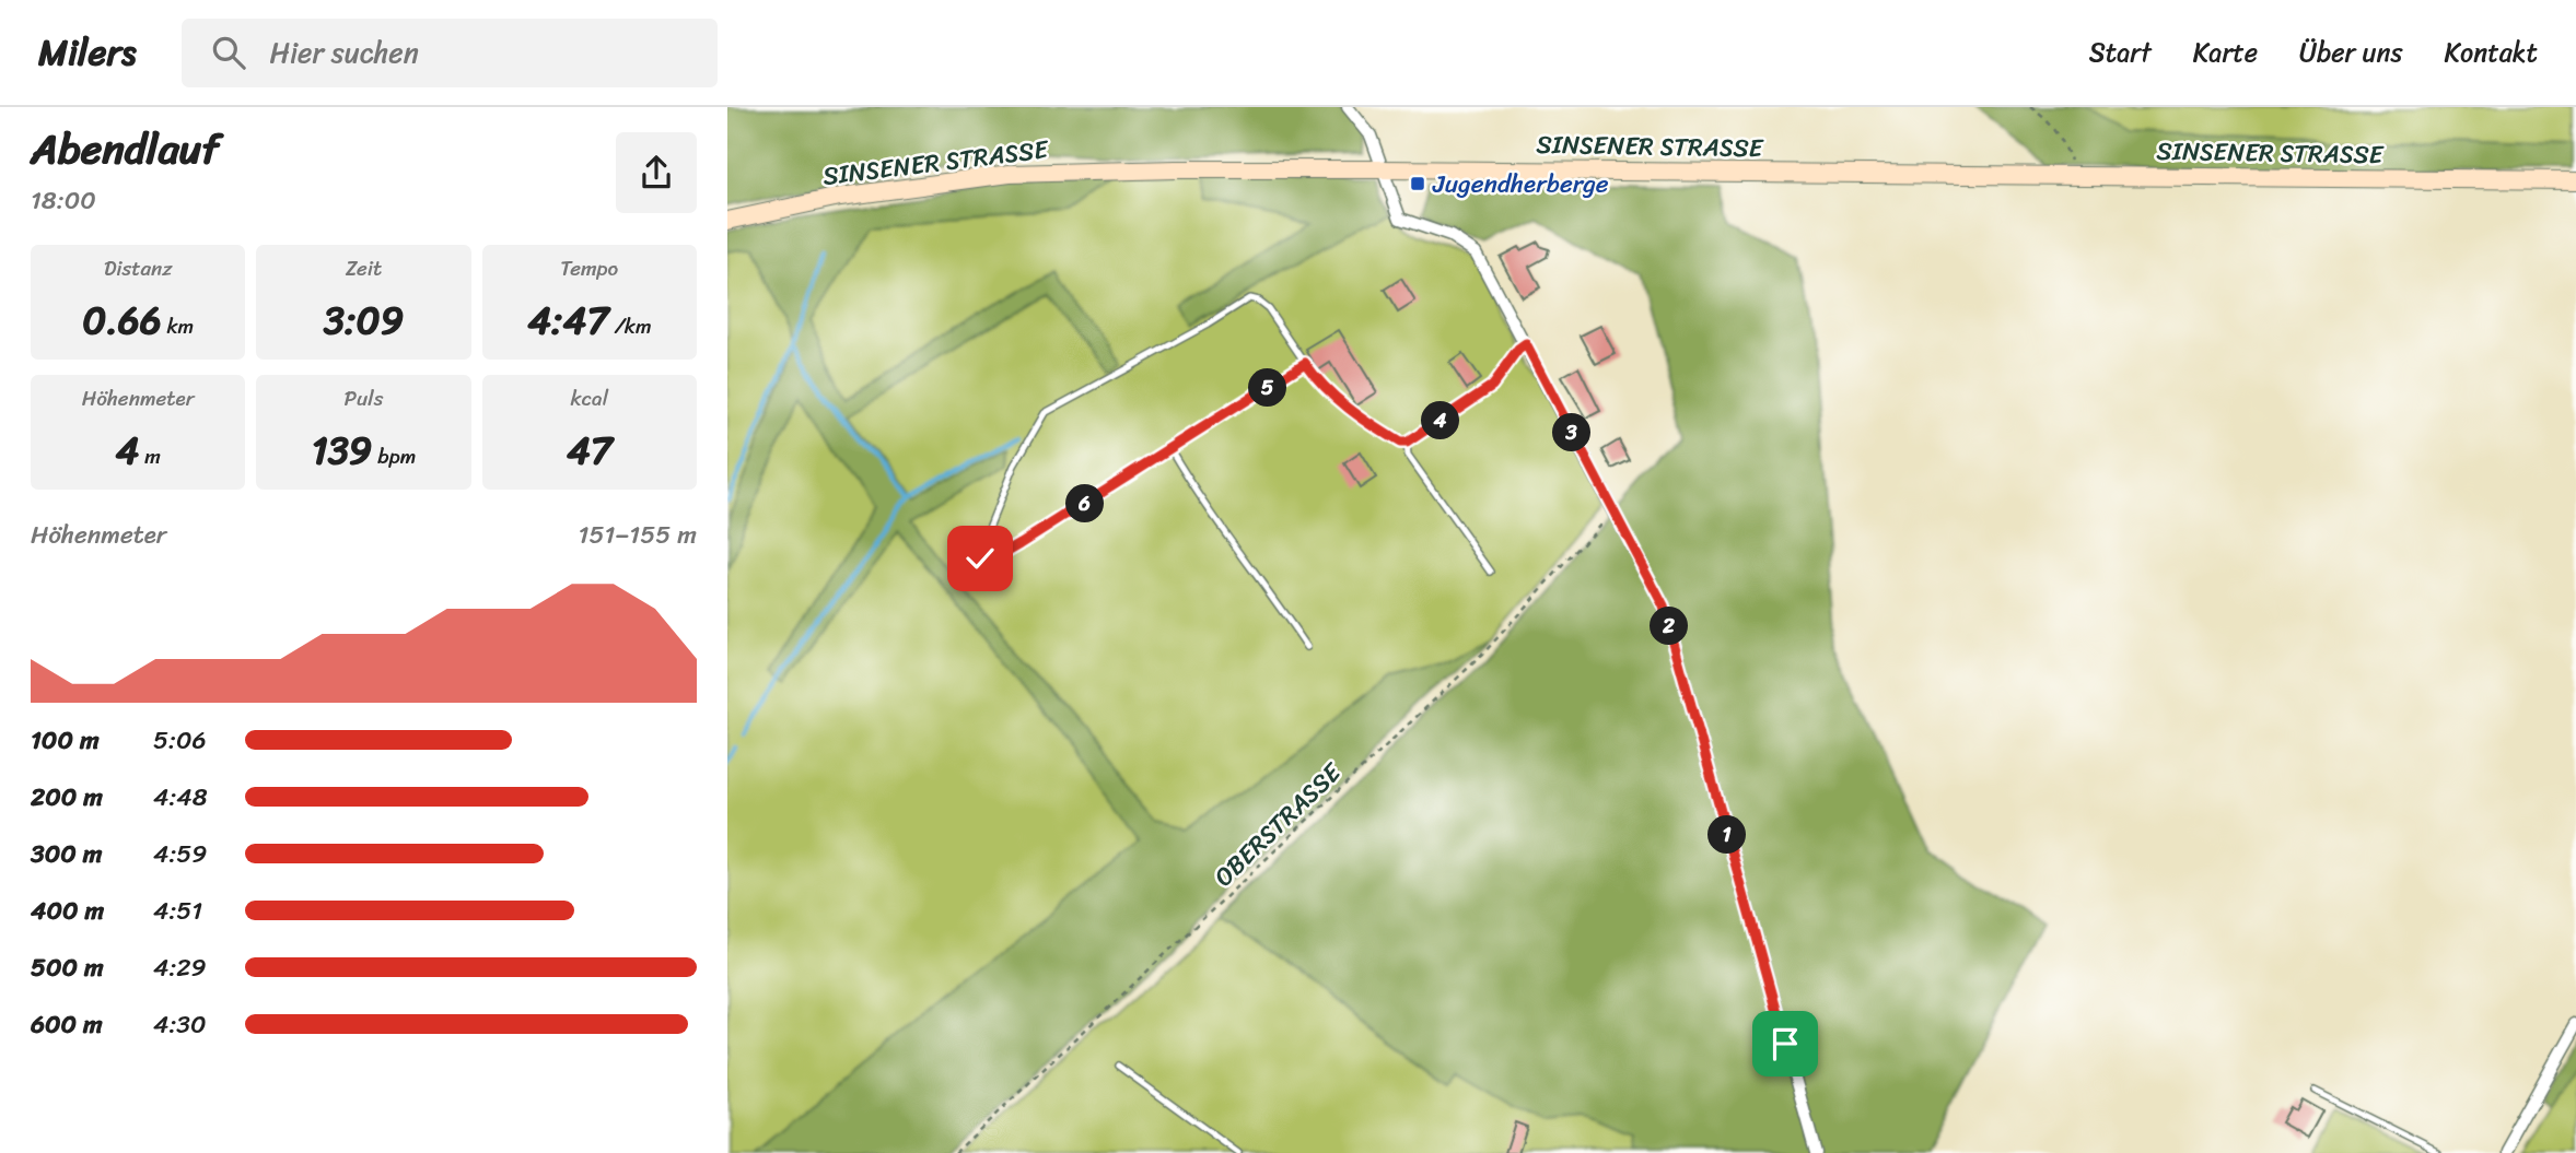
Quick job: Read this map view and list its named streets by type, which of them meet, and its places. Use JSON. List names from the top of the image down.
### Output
{
  "streets": {
    "main road": ["SINSENER STRASSE"],
    "path": ["OBERSTRASSE"]
  },
  "places": {
    "transit": ["Jugendherberge"]
  },
  "page": {
    "header": "Milers",
    "search": "Hier suchen",
    "nav": [
      "Start",
      "Karte",
      "Über uns",
      "Kontakt"
    ],
    "heading": ["Abendlauf", "18:00"],
    "stats": [
      ["Distanz", "0.66 km"],
      ["Zeit", "3:09"],
      ["Tempo", "4:47 /km"],
      ["Höhenmeter", "4 m"],
      ["Puls", "139 bpm"],
      ["kcal", "47"]
    ],
    "pins": [
      "5",
      "4",
      "3",
      "6",
      "2",
      "1"
    ],
    "chart": ["Höhenmeter", "151–155 m"],
    "list": [
      {
        "name": "100 m",
        "note": "5:06"
      },
      {
        "name": "200 m",
        "note": "4:48"
      },
      {
        "name": "300 m",
        "note": "4:59"
      },
      {
        "name": "400 m",
        "note": "4:51"
      },
      {
        "name": "500 m",
        "note": "4:29"
      },
      {
        "name": "600 m",
        "note": "4:30"
      }
    ]
  }
}
